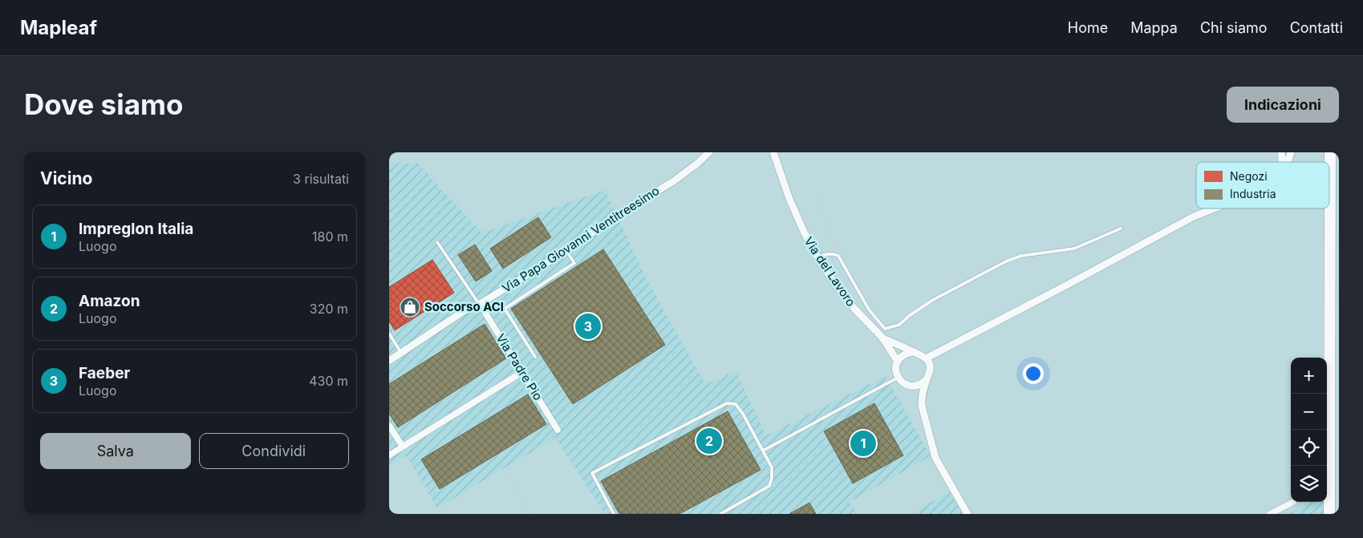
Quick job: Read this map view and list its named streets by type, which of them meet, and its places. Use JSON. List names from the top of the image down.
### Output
{
  "streets": {
    "street": ["Via Papa Giovanni Ventitreesimo", "Via del Lavoro", "Via Padre Pio"]
  },
  "crossings": [
    ["Via Papa Giovanni Ventitreesimo", "Via Padre Pio"]
  ],
  "places": {
    "shop": ["Soccorso ACI"]
  },
  "legend": ["Negozi", "Industria"],
  "page": {
    "header": "Mapleaf",
    "nav": [
      "Home",
      "Mappa",
      "Chi siamo",
      "Contatti"
    ],
    "buttons": [
      "Indicazioni",
      ["Salva", "Condividi"]
    ],
    "title": "Dove siamo",
    "heading": ["Vicino", "3 risultati"],
    "list": [
      {
        "mark": "1",
        "name": "Impreglon Italia",
        "note": "Luogo",
        "value": "180 m"
      },
      {
        "mark": "2",
        "name": "Amazon",
        "note": "Luogo",
        "value": "320 m"
      },
      {
        "mark": "3",
        "name": "Faeber",
        "note": "Luogo",
        "value": "430 m"
      }
    ],
    "pins": ["3", "2", "1"],
    "map_buttons": ["+", "−"]
  }
}
